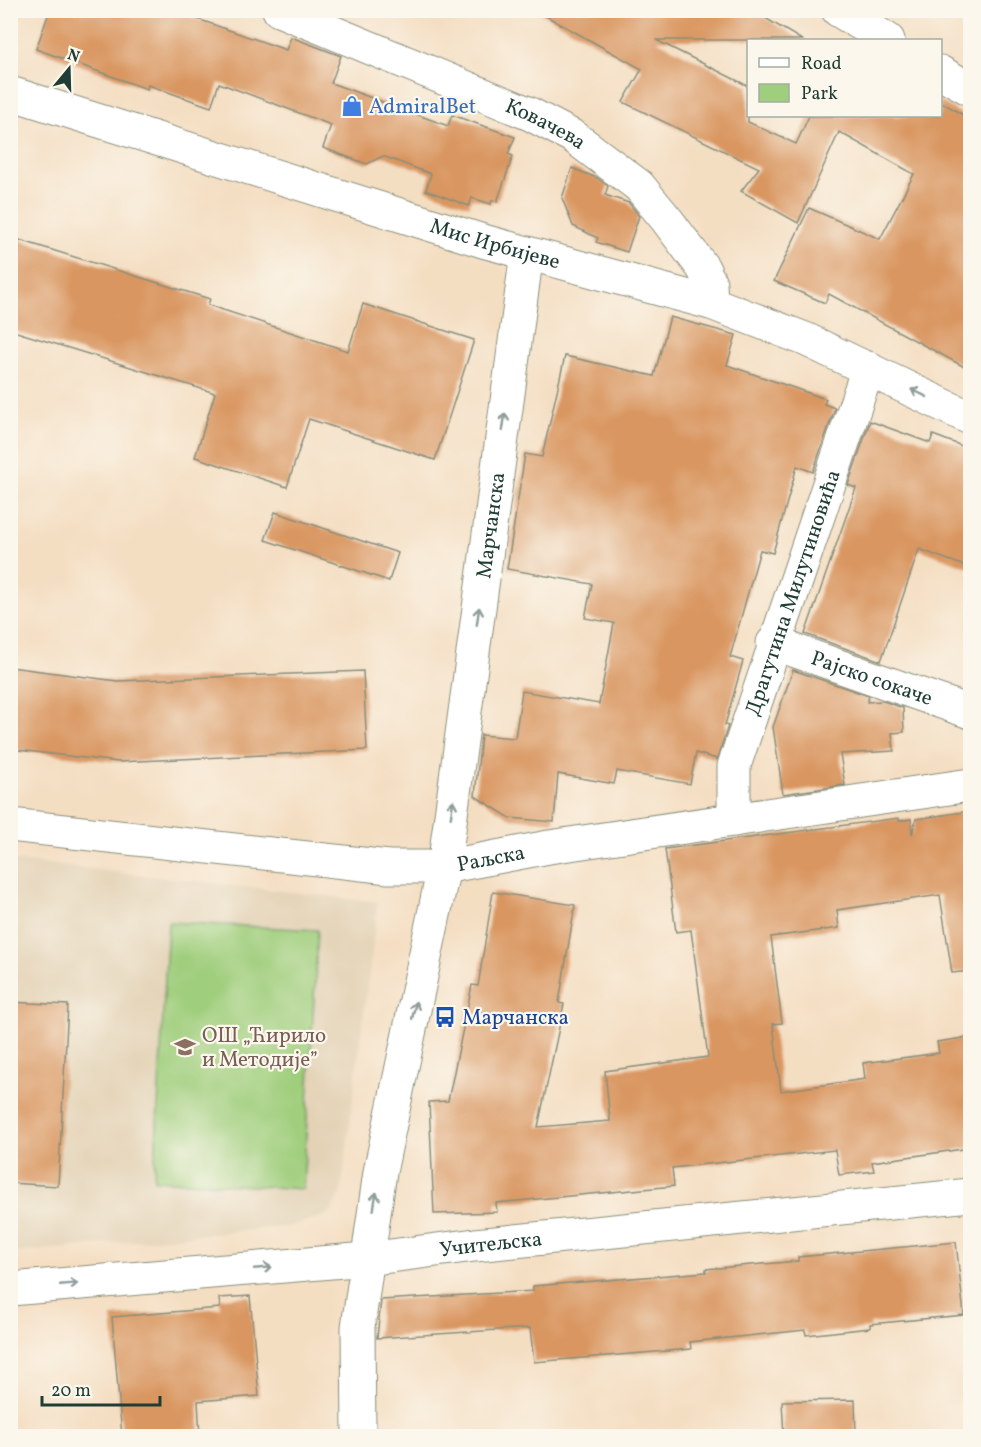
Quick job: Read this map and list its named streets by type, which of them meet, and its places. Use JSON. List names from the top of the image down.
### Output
{
  "streets": {
    "street": [
      "Ковачева",
      "Мис Ирбијеве",
      "Марчанска",
      "Драгутина Милутиновића",
      "Рајско сокаче",
      "Раљска",
      "Учитељска"
    ]
  },
  "crossings": [
    ["Ковачева", "Мис Ирбијеве"],
    ["Мис Ирбијеве", "Марчанска"],
    ["Мис Ирбијеве", "Драгутина Милутиновића"],
    ["Марчанска", "Раљска"],
    ["Марчанска", "Учитељска"],
    ["Драгутина Милутиновића", "Рајско сокаче"],
    ["Драгутина Милутиновића", "Раљска"]
  ],
  "one_way": ["Марчанска", "Учитељска"],
  "places": {
    "shop": ["AdmiralBet"],
    "bus stop": ["Марчанска"],
    "school or university": ["ОШ „Ћирило и Методије”"]
  },
  "legend": ["Road", "Park"],
  "scale_bar": "20 m",
  "north": "top"
}
